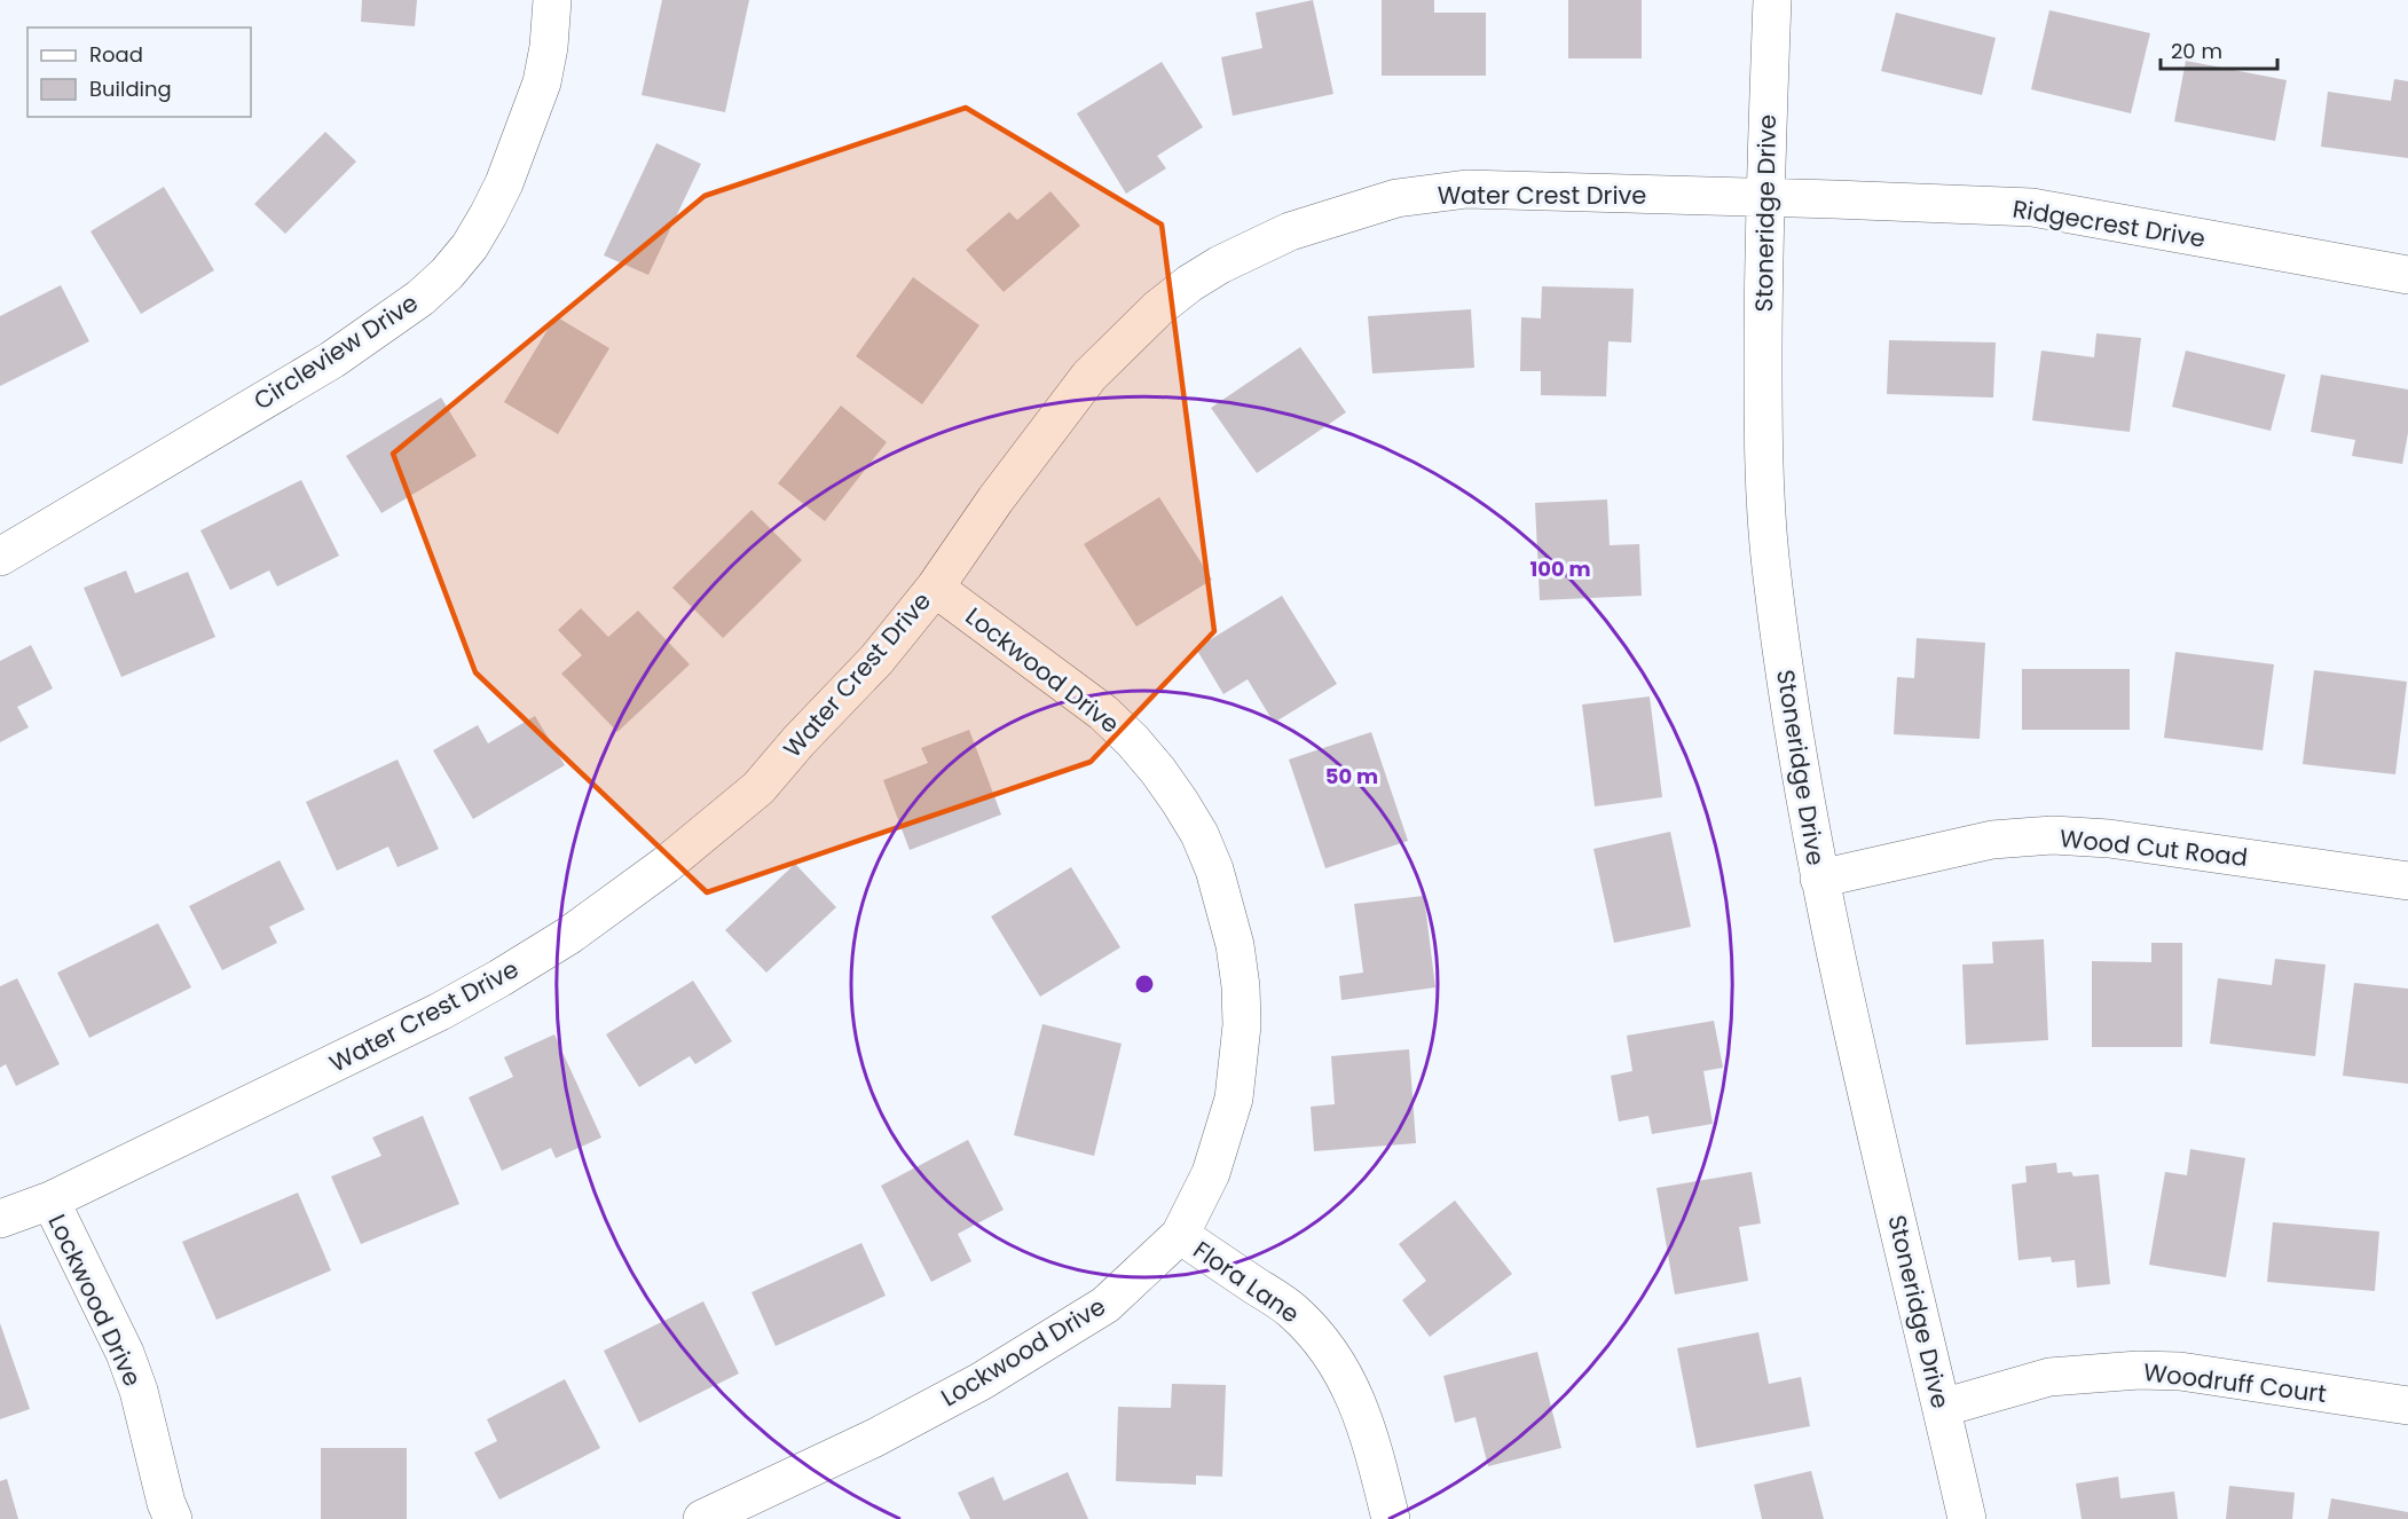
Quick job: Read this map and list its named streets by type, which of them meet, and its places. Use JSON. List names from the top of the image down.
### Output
{
  "streets": {
    "street": [
      "Water Crest Drive",
      "Stoneridge Drive",
      "Ridgecrest Drive",
      "Circleview Drive",
      "Lockwood Drive",
      "Wood Cut Road",
      "Flora Lane",
      "Woodruff Court"
    ]
  },
  "crossings": [
    ["Water Crest Drive", "Stoneridge Drive"],
    ["Water Crest Drive", "Ridgecrest Drive"],
    ["Water Crest Drive", "Lockwood Drive"],
    ["Stoneridge Drive", "Ridgecrest Drive"],
    ["Stoneridge Drive", "Wood Cut Road"],
    ["Stoneridge Drive", "Woodruff Court"],
    ["Lockwood Drive", "Flora Lane"]
  ],
  "legend": ["Road", "Building"],
  "scale_bar": "20 m",
  "rings": ["100 m", "50 m"]
}
